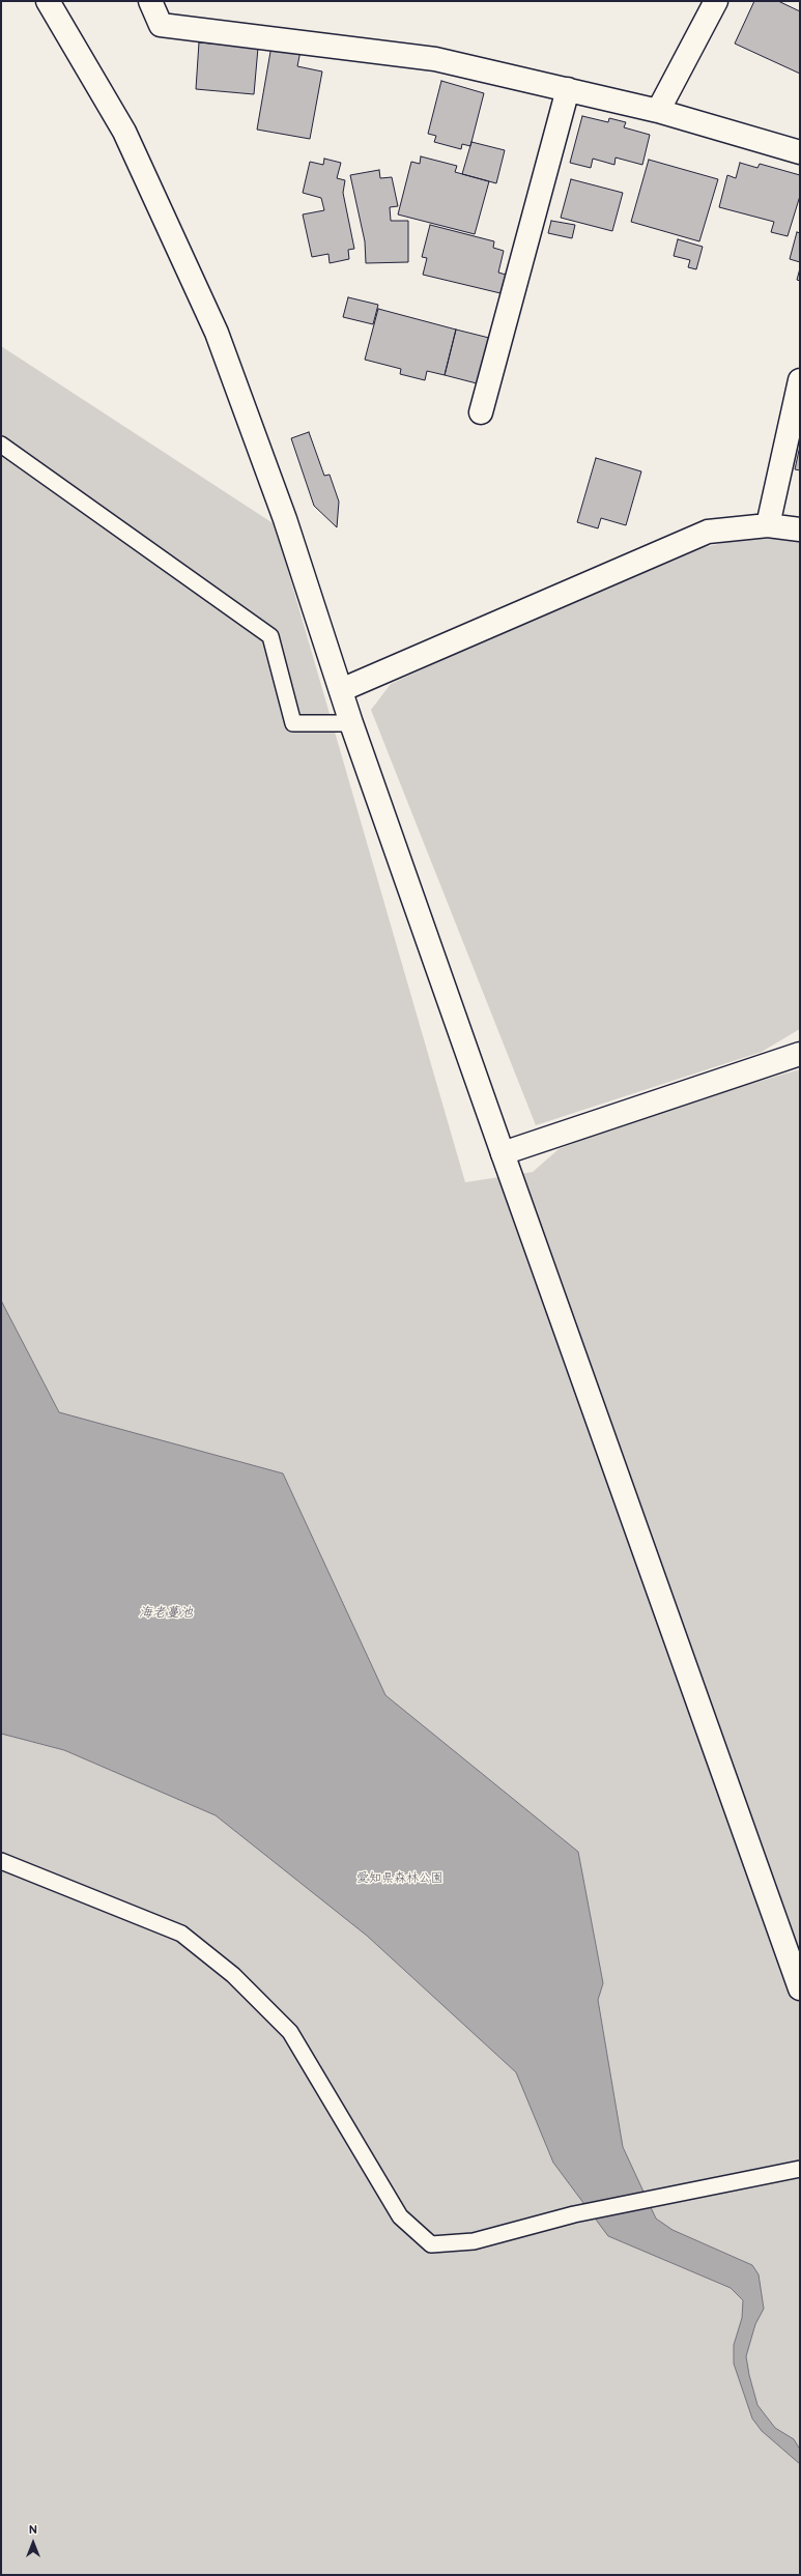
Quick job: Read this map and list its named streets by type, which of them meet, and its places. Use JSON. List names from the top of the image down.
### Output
{
  "water": ["海老蔓池"],
  "parks": ["愛知県森林公園"],
  "north": "top"
}
